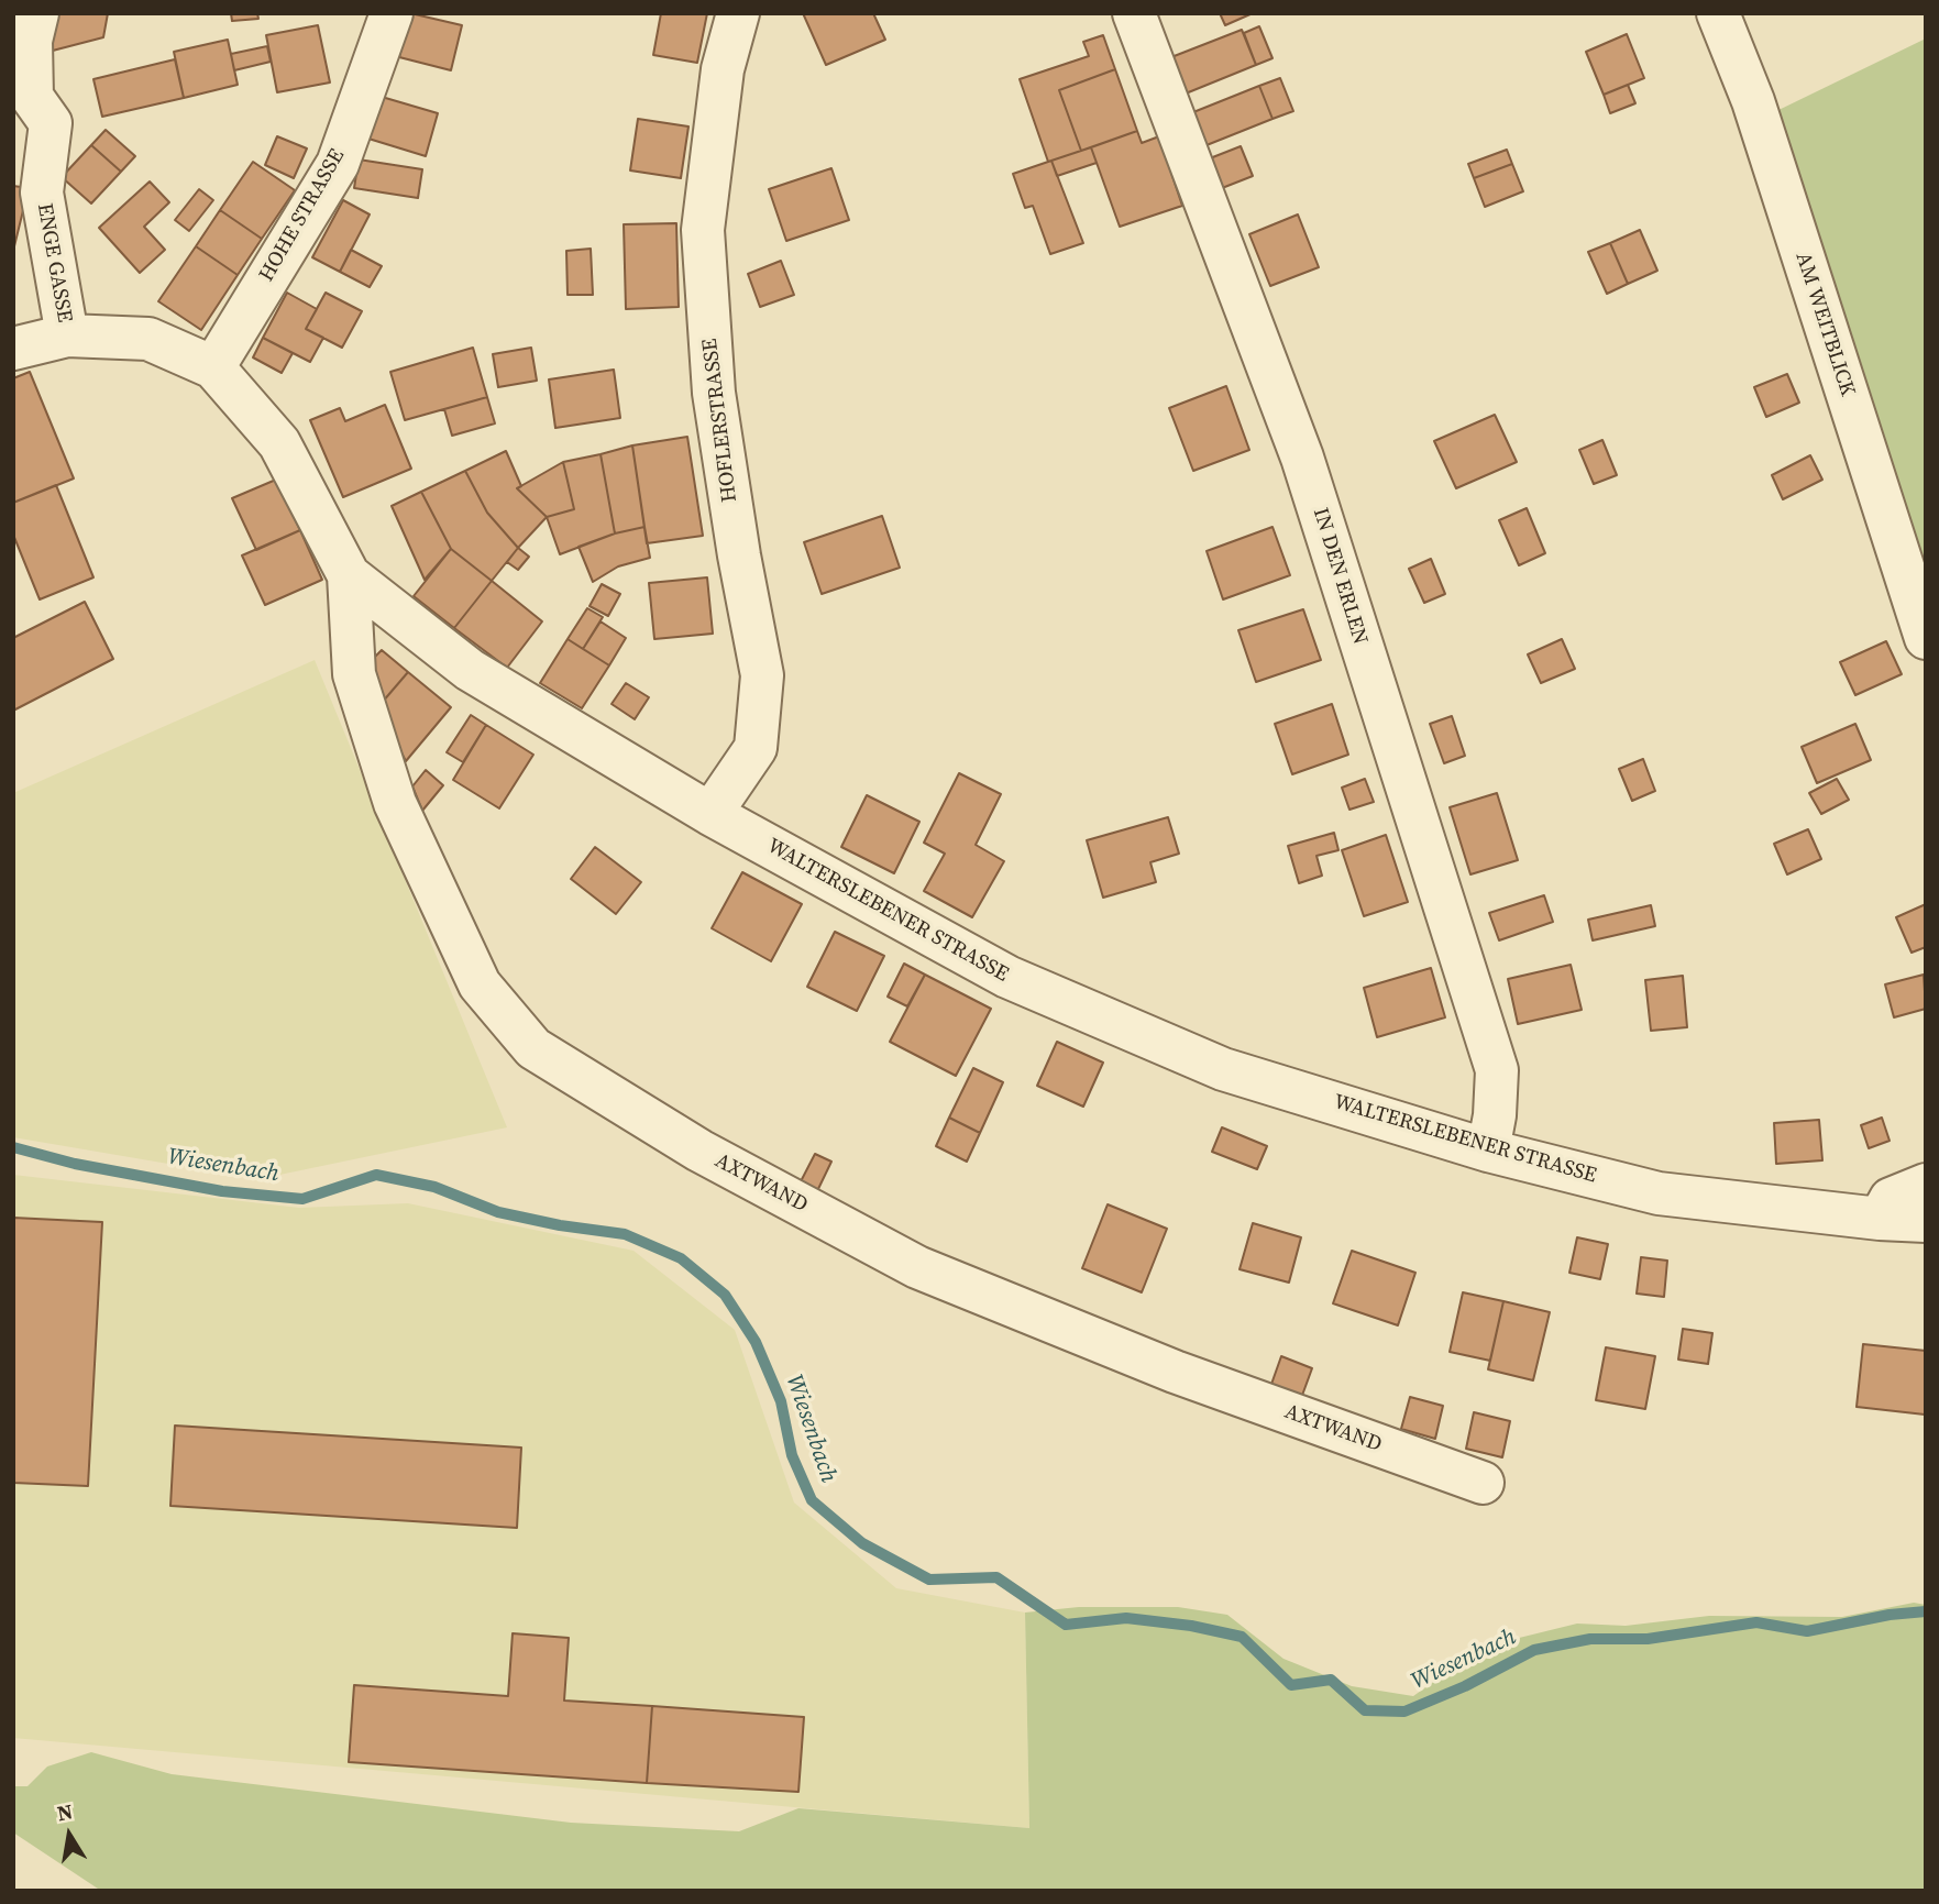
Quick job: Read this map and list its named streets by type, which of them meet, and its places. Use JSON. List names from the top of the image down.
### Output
{
  "streets": {
    "street": [
      "HOHE STRASSE",
      "ENGE GASSE",
      "AM WEITBLICK",
      "HOFLERSTRASSE",
      "IN DEN ERLEN",
      "WALTERSLEBENER STRASSE",
      "AXTWAND"
    ]
  },
  "crossings": [
    ["HOHE STRASSE", "WALTERSLEBENER STRASSE"],
    ["ENGE GASSE", "WALTERSLEBENER STRASSE"],
    ["HOFLERSTRASSE", "WALTERSLEBENER STRASSE"],
    ["IN DEN ERLEN", "WALTERSLEBENER STRASSE"],
    ["WALTERSLEBENER STRASSE", "AXTWAND"]
  ],
  "water": ["Wiesenbach"],
  "north": "top"
}
